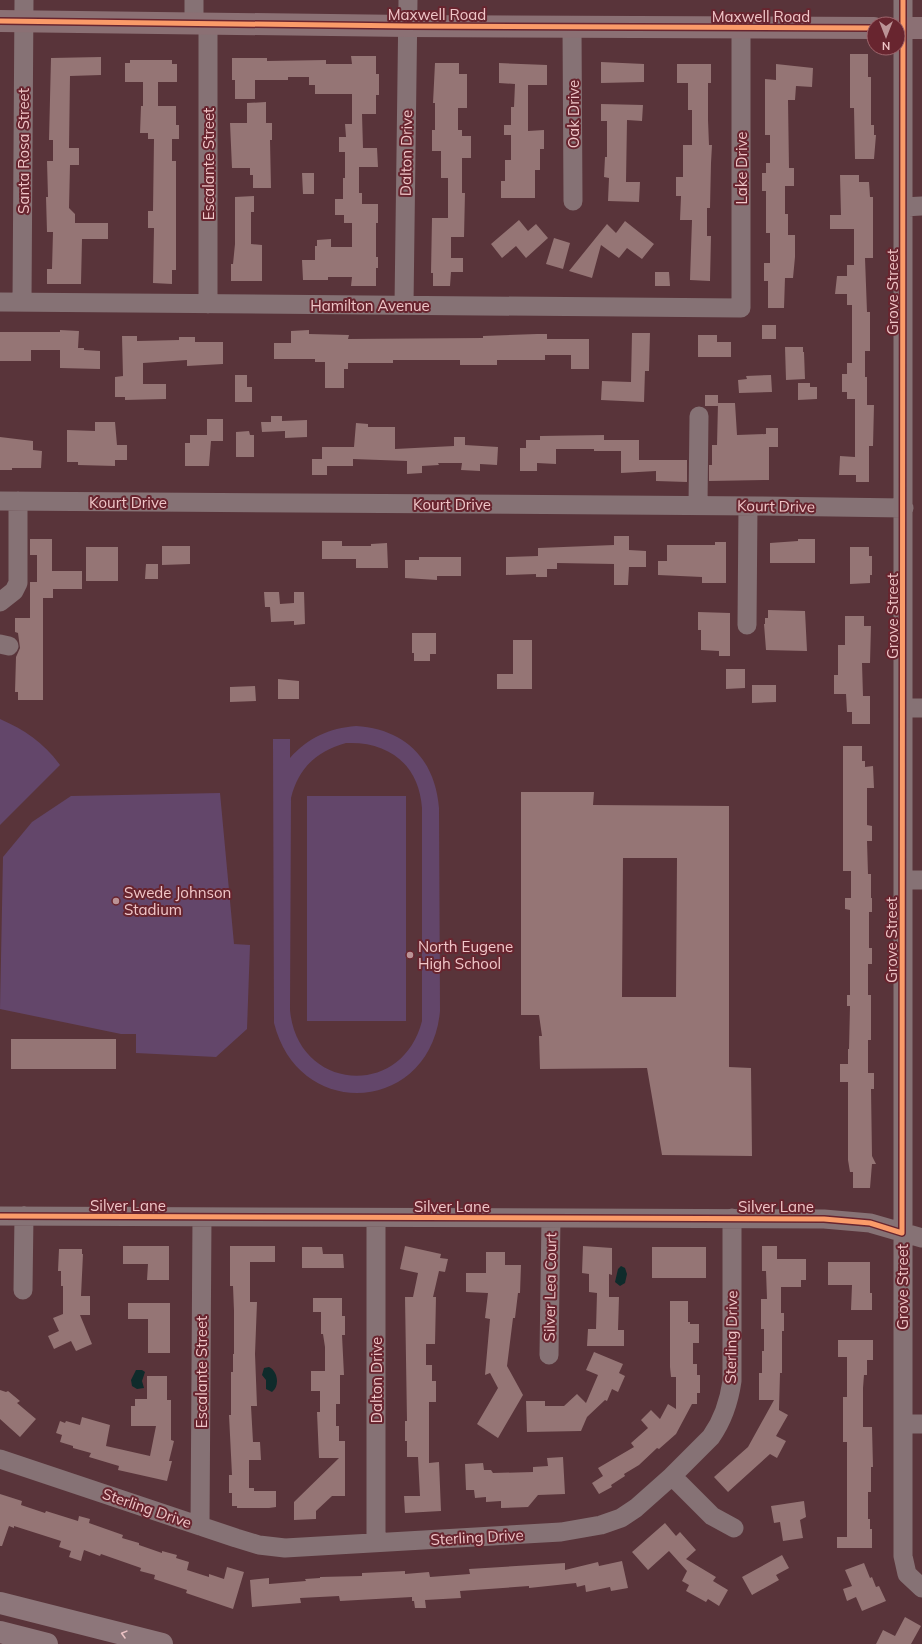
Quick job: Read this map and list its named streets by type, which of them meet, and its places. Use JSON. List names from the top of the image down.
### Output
{
  "streets": {
    "main road": ["Maxwell Road"],
    "street": [
      "Oak Drive",
      "Santa Rosa Street",
      "Dalton Drive",
      "Escalante Street",
      "Lake Drive",
      "Grove Street",
      "Hamilton Avenue",
      "Kourt Drive",
      "Silver Lane",
      "Silver Lea Court",
      "Sterling Drive"
    ]
  },
  "crossings": [
    ["Maxwell Road", "Oak Drive"],
    ["Maxwell Road", "Santa Rosa Street"],
    ["Maxwell Road", "Dalton Drive"],
    ["Maxwell Road", "Escalante Street"],
    ["Maxwell Road", "Lake Drive"],
    ["Santa Rosa Street", "Hamilton Avenue"],
    ["Dalton Drive", "Hamilton Avenue"],
    ["Dalton Drive", "Silver Lane"],
    ["Dalton Drive", "Sterling Drive"],
    ["Escalante Street", "Hamilton Avenue"],
    ["Escalante Street", "Silver Lane"],
    ["Escalante Street", "Sterling Drive"],
    ["Lake Drive", "Hamilton Avenue"],
    ["Grove Street", "Kourt Drive"],
    ["Grove Street", "Silver Lane"],
    ["Silver Lane", "Silver Lea Court"],
    ["Silver Lane", "Sterling Drive"]
  ],
  "places": ["Swede Johnson Stadium", "North Eugene High School"],
  "north": "bottom"
}
